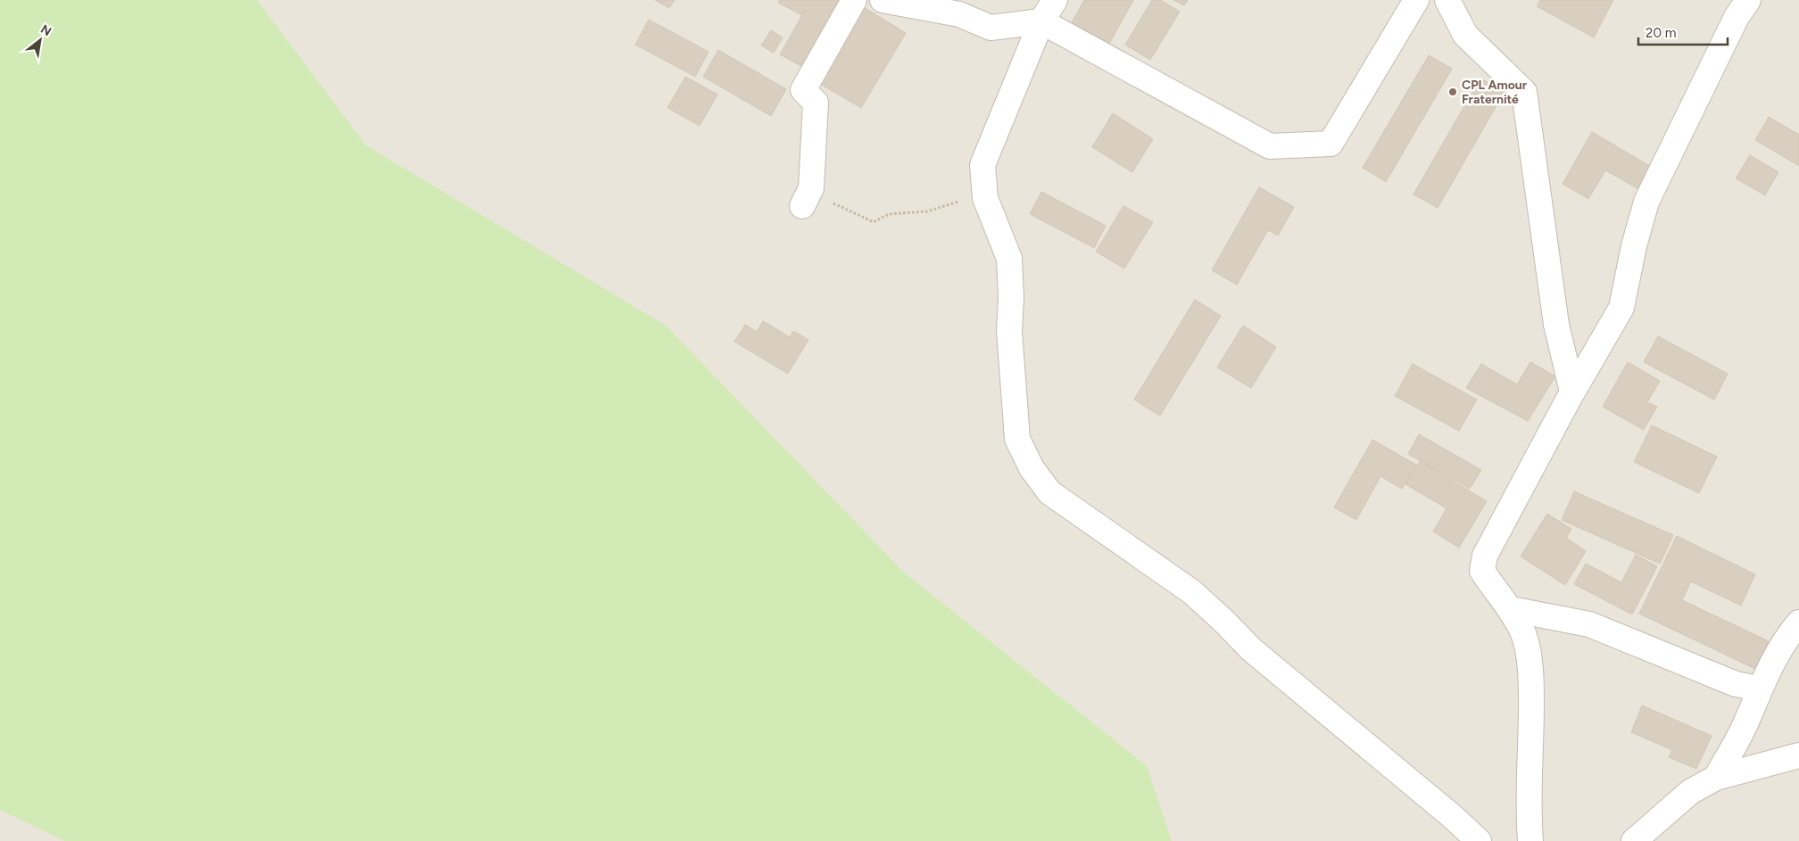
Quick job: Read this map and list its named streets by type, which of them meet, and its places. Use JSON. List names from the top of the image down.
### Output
{
  "places": ["CPL Amour Fraternité"],
  "scale_bar": "20 m",
  "north": "top right"
}
